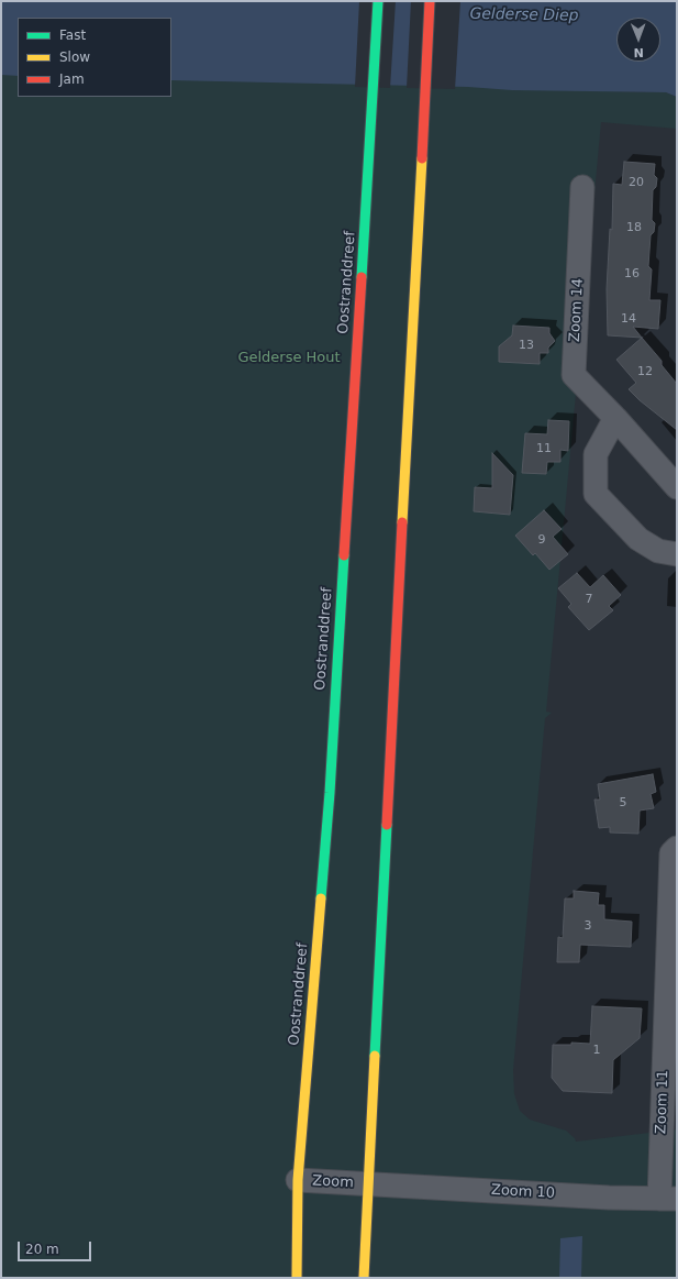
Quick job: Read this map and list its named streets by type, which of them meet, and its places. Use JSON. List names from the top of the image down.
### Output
{
  "streets": {
    "main road": ["Oostranddreef"],
    "street": [
      "Zoom 14",
      "Zoom 11",
      "Zoom",
      "Zoom 10"
    ]
  },
  "crossings": [
    ["Oostranddreef", "Zoom"],
    ["Zoom 11", "Zoom 10"],
    ["Zoom", "Zoom 10"]
  ],
  "water": ["Gelderse Diep"],
  "parks": ["Gelderse Hout"],
  "house_numbers": [
    "20",
    "18",
    "16",
    "14",
    "13",
    "12",
    "11",
    "9",
    "7",
    "5",
    "3",
    "1"
  ],
  "legend": ["Fast", "Slow", "Jam"],
  "scale_bar": "20 m",
  "north": "bottom"
}
